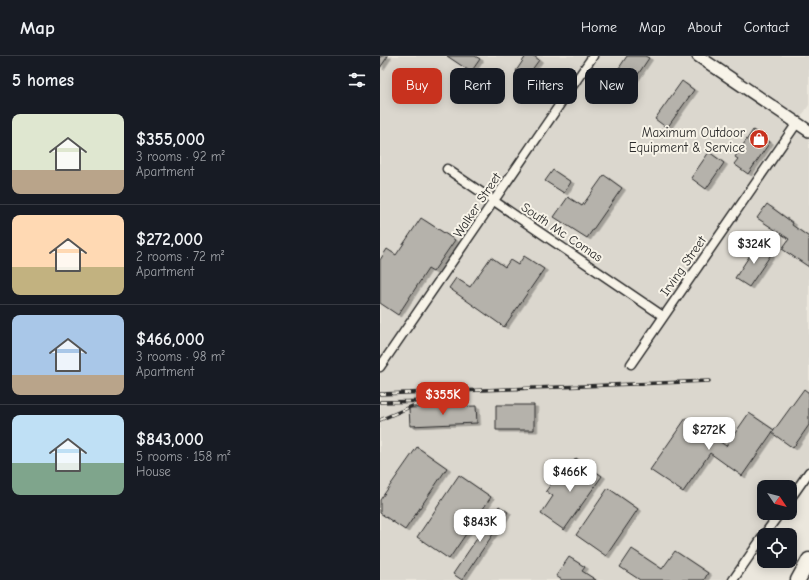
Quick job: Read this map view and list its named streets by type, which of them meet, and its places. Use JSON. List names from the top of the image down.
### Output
{
  "streets": {
    "street": ["Walker Street", "South Mc Comas", "Irving Street"]
  },
  "crossings": [
    ["Walker Street", "South Mc Comas"],
    ["South Mc Comas", "Irving Street"]
  ],
  "places": {
    "shop": ["Maximum Outdoor Equipment & Service"]
  },
  "north": "bottom right",
  "page": {
    "header": "Map",
    "nav": [
      "Home",
      "Map",
      "About",
      "Contact"
    ],
    "heading": "5 homes",
    "chip": [
      "Buy",
      "Rent",
      "Filters",
      "New"
    ],
    "list": [
      {
        "name": "$355,000",
        "note": "3 rooms · 92 m² · Apartment"
      },
      {
        "name": "$272,000",
        "note": "2 rooms · 72 m² · Apartment"
      },
      {
        "name": "$466,000",
        "note": "3 rooms · 98 m² · Apartment"
      },
      {
        "name": "$843,000",
        "note": "5 rooms · 158 m² · House"
      }
    ],
    "price": [
      "$324K",
      "$355K",
      "$272K",
      "$466K",
      "$843K"
    ]
  }
}
